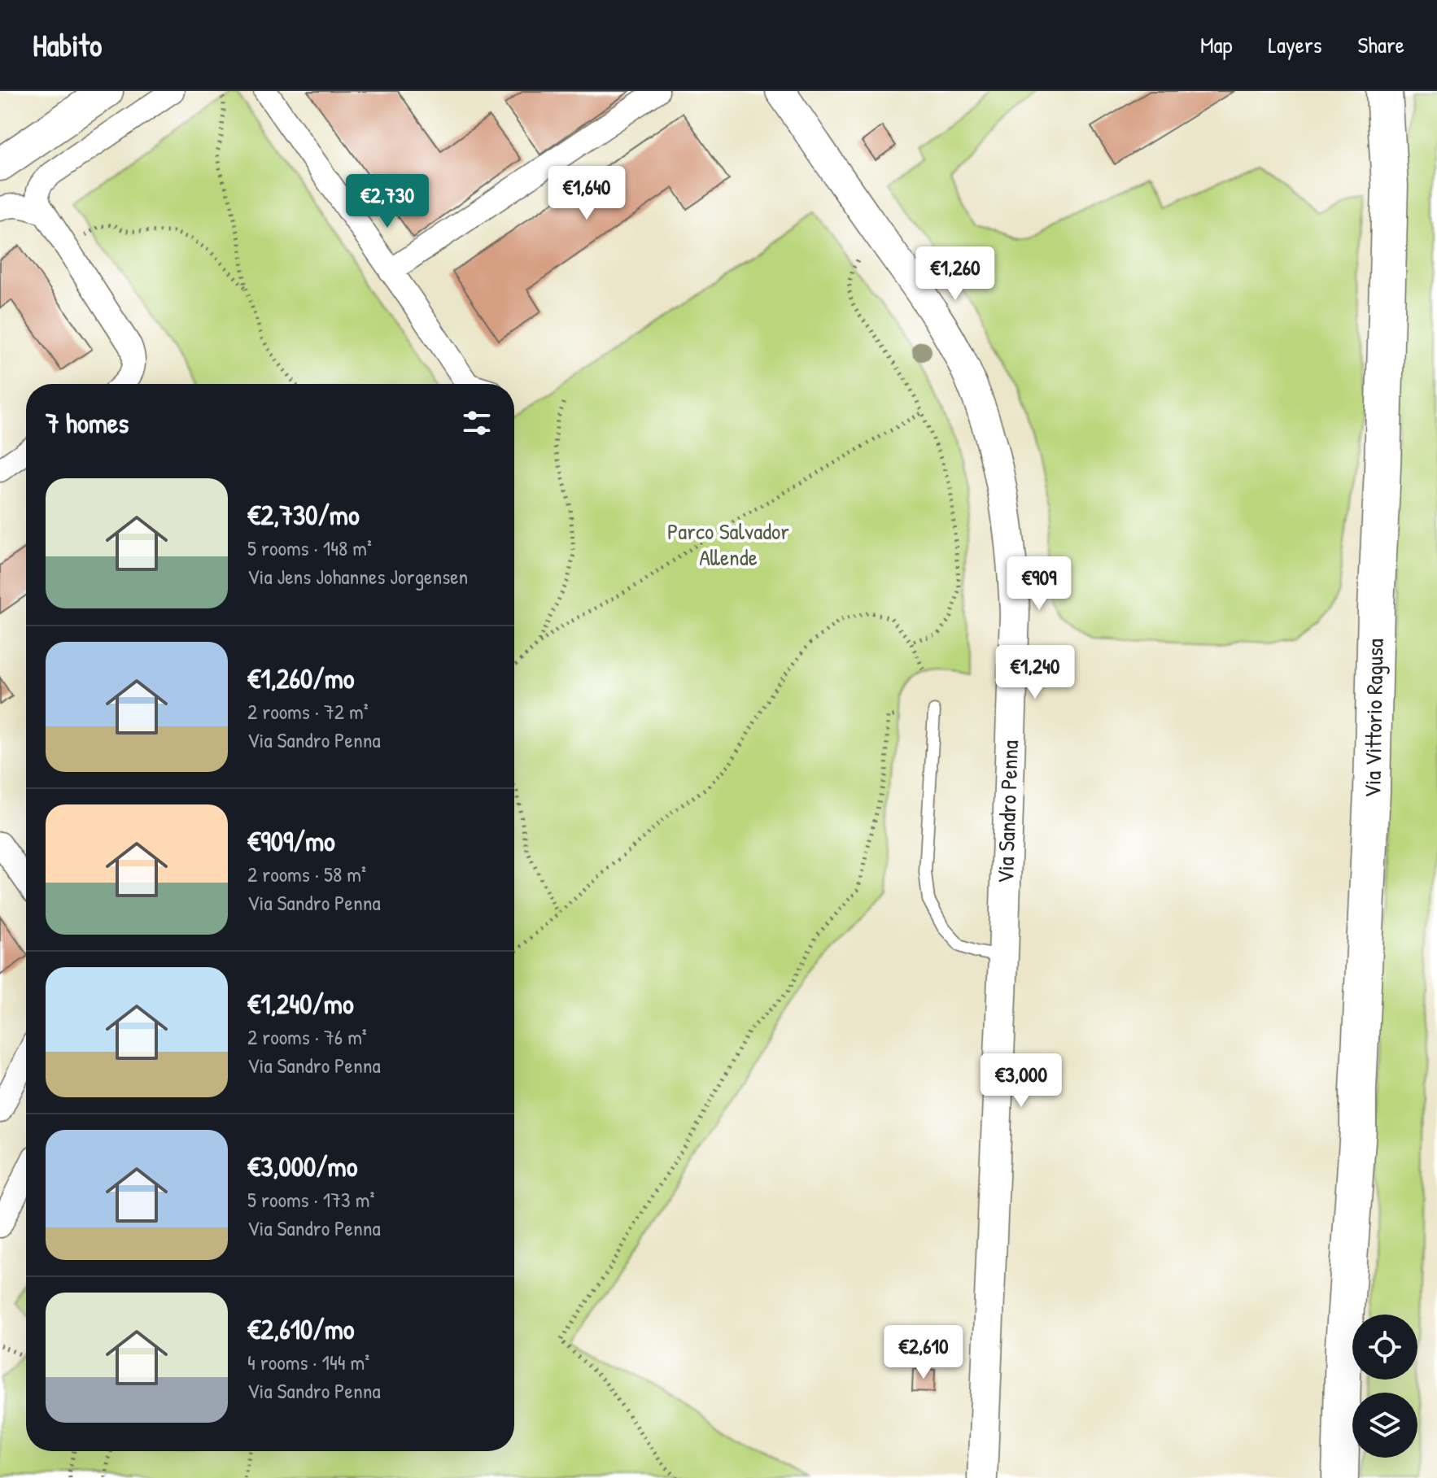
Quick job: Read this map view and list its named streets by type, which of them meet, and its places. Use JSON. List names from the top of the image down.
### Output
{
  "streets": {
    "highway": ["Via Vittorio Ragusa"],
    "street": ["Via Sandro Penna"]
  },
  "parks": ["Parco Salvador Allende"],
  "page": {
    "header": "Habito",
    "nav": ["Map", "Layers", "Share"],
    "price": [
      "€1,640",
      "€2,730",
      "€1,260",
      "€909",
      "€1,240",
      "€3,000",
      "€2,610"
    ],
    "heading": "7 homes",
    "list": [
      {
        "name": "€2,730/mo",
        "note": "5 rooms · 148 m² · Via Jens Johannes Jorgensen"
      },
      {
        "name": "€1,260/mo",
        "note": "2 rooms · 72 m² · Via Sandro Penna"
      },
      {
        "name": "€909/mo",
        "note": "2 rooms · 58 m² · Via Sandro Penna"
      },
      {
        "name": "€1,240/mo",
        "note": "2 rooms · 76 m² · Via Sandro Penna"
      },
      {
        "name": "€3,000/mo",
        "note": "5 rooms · 173 m² · Via Sandro Penna"
      },
      {
        "name": "€2,610/mo",
        "note": "4 rooms · 144 m² · Via Sandro Penna"
      }
    ]
  }
}
